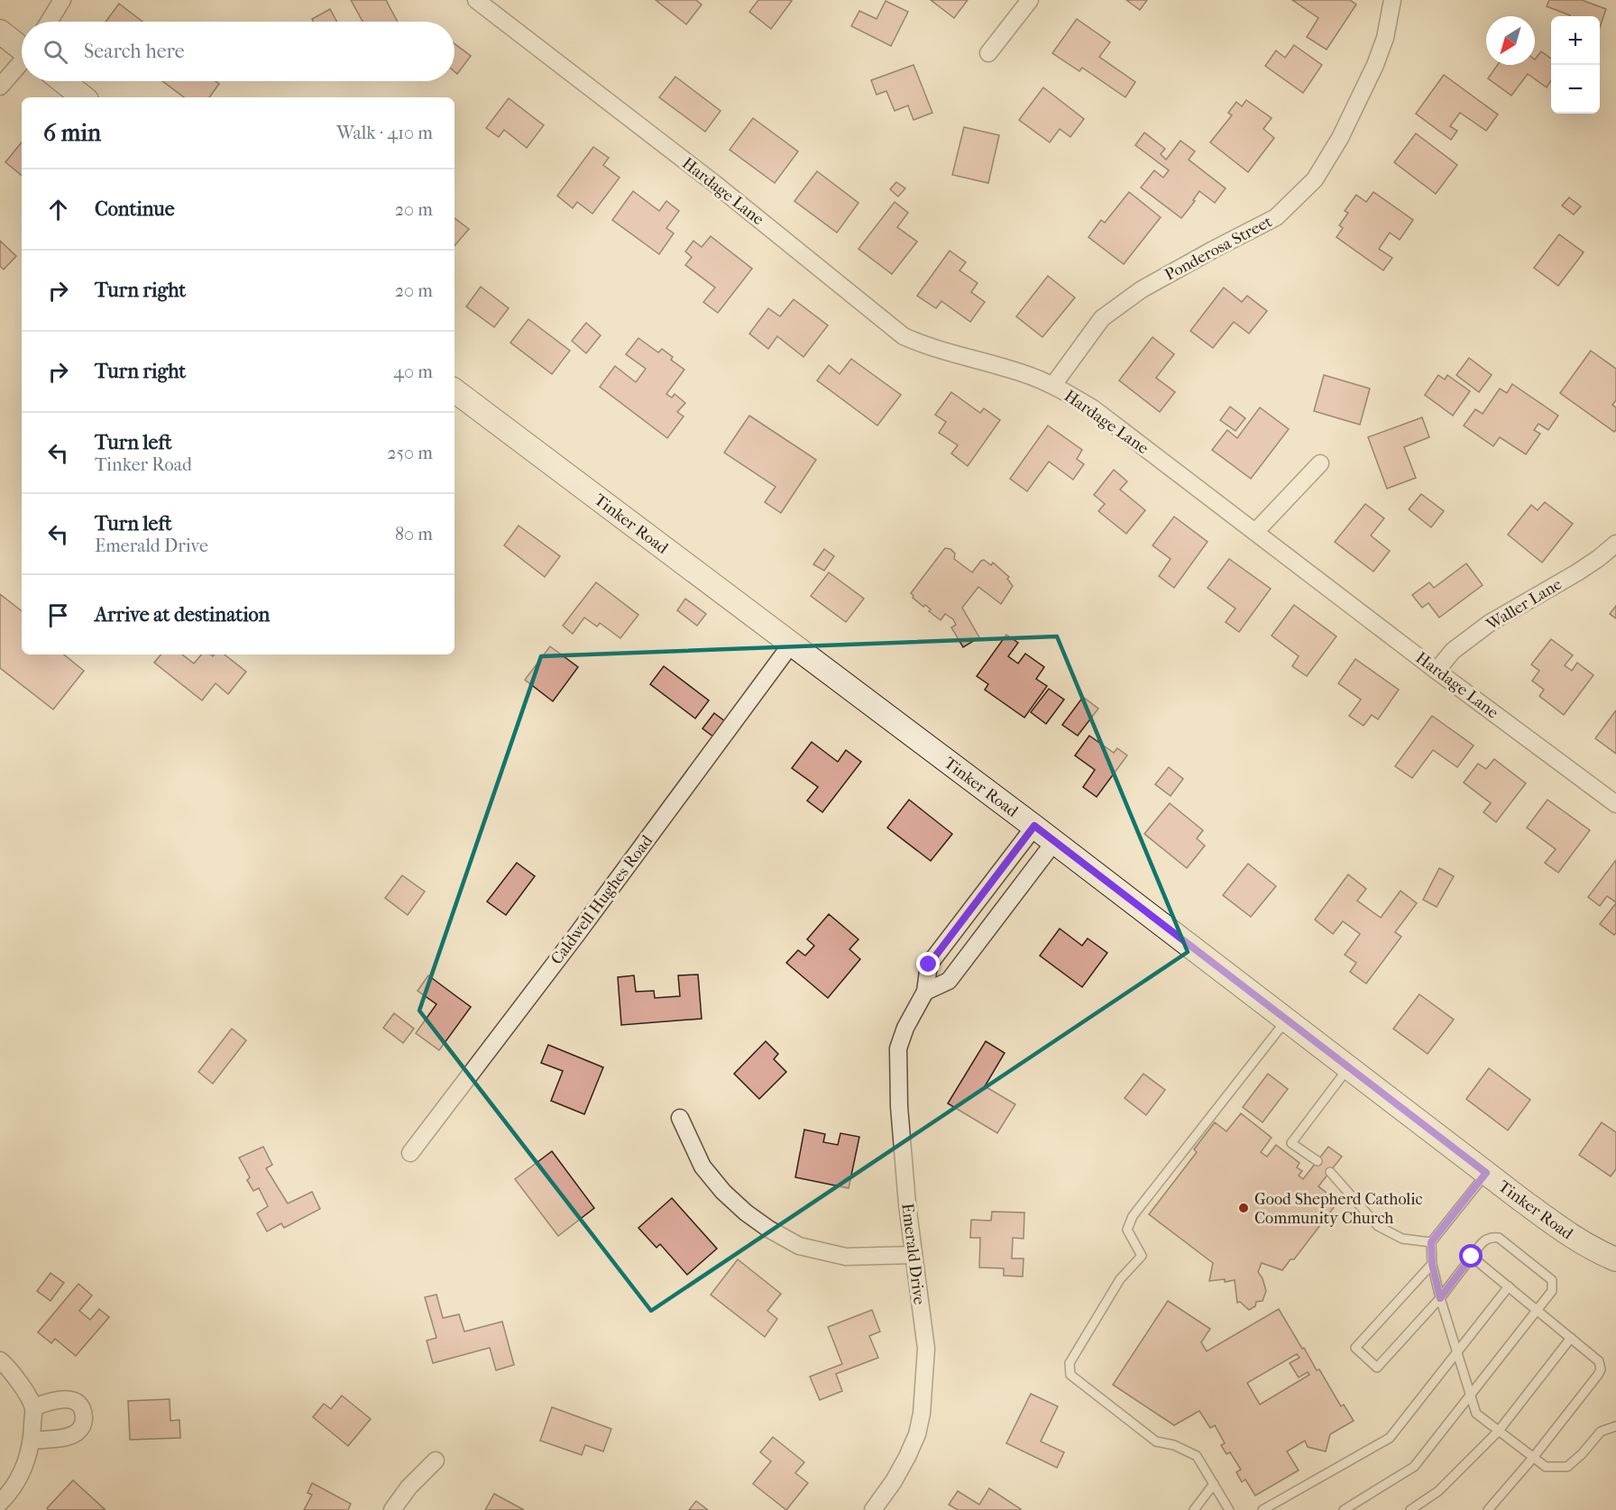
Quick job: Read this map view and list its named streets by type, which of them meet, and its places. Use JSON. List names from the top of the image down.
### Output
{
  "streets": {
    "main road": ["Tinker Road"],
    "street": [
      "Hardage Lane",
      "Ponderosa Street",
      "Waller Lane",
      "Caldwell Hughes Road",
      "Emerald Drive"
    ]
  },
  "crossings": [
    ["Hardage Lane", "Ponderosa Street"],
    ["Hardage Lane", "Waller Lane"],
    ["Tinker Road", "Caldwell Hughes Road"],
    ["Tinker Road", "Emerald Drive"]
  ],
  "places": ["Good Shepherd Catholic Community Church"],
  "north": "bottom left",
  "page": {
    "map_buttons": ["+", "−"],
    "search": "Search here",
    "heading": ["6 min", "Walk · 410 m"],
    "list": [
      ["Continue", "20 m"],
      ["Turn right", "20 m"],
      ["Turn right", "40 m"],
      ["Turn left", "Tinker Road", "250 m"],
      ["Turn left", "Emerald Drive", "80 m"],
      "Arrive at destination"
    ]
  }
}
